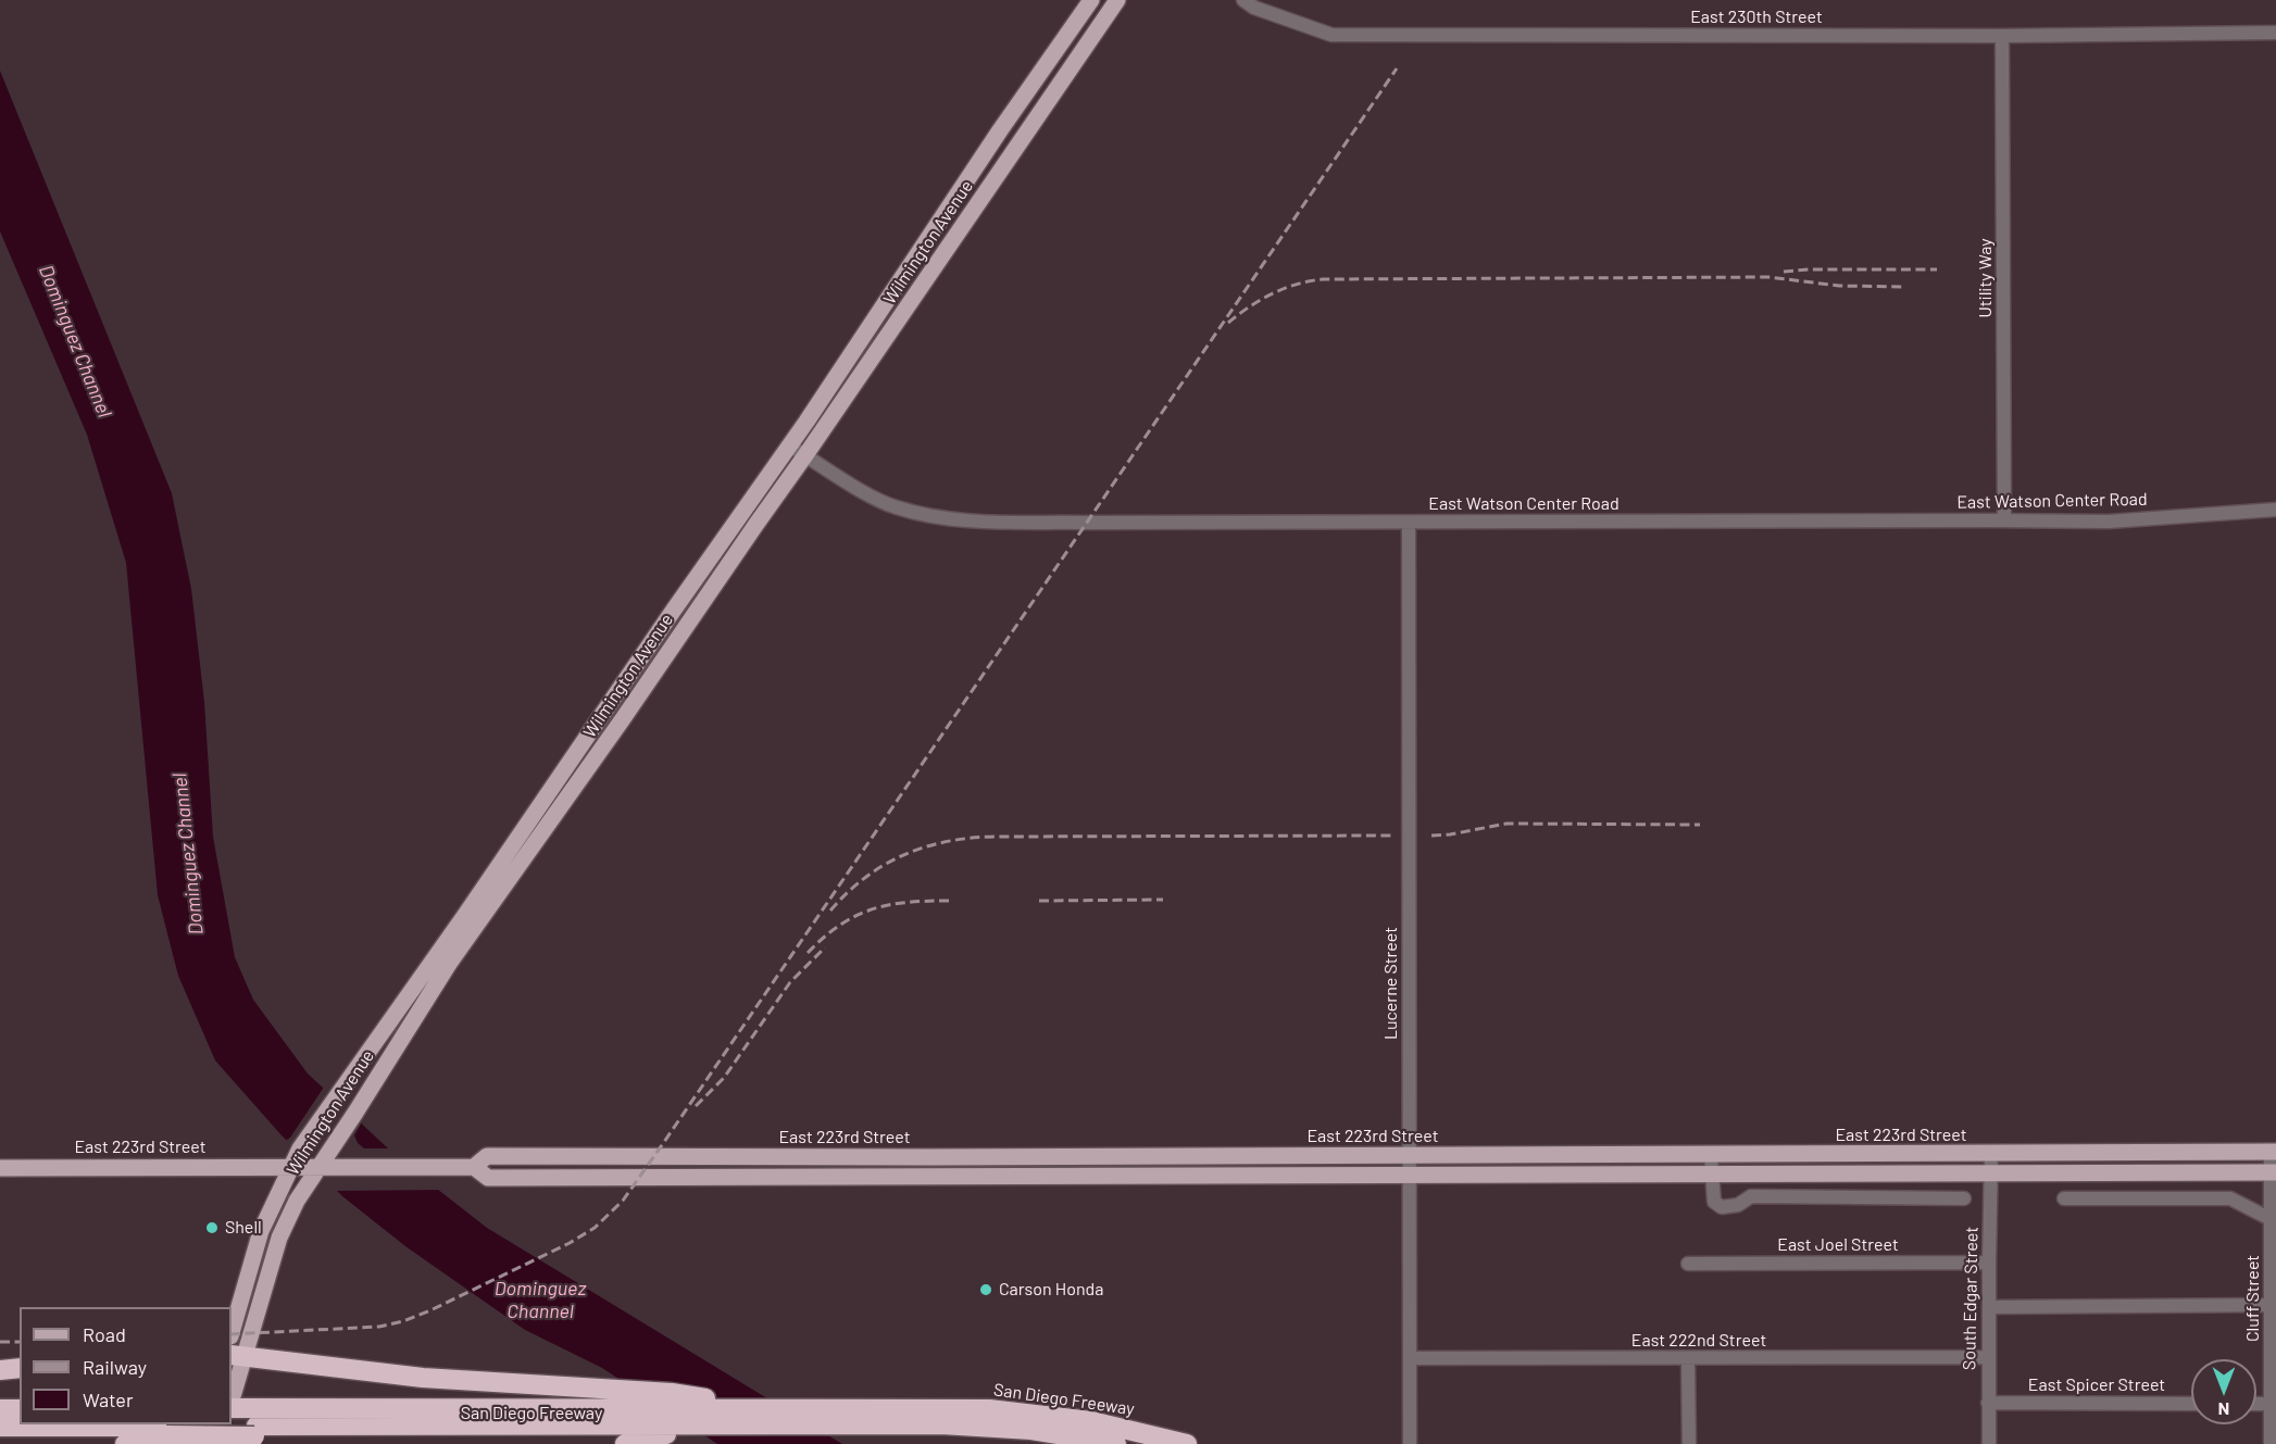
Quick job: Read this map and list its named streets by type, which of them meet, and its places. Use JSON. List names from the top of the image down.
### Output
{
  "streets": {
    "highway": ["San Diego Freeway"],
    "main road": ["Wilmington Avenue", "East 223rd Street"],
    "street": [
      "East 230th Street",
      "Utility Way",
      "East Watson Center Road",
      "Lucerne Street",
      "East Joel Street",
      "South Edgar Street",
      "Cluff Street",
      "East 222nd Street",
      "East Spicer Street"
    ]
  },
  "crossings": [
    ["East 230th Street", "Utility Way"],
    ["Wilmington Avenue", "East Watson Center Road"],
    ["Wilmington Avenue", "East 223rd Street"],
    ["Utility Way", "East Watson Center Road"],
    ["East Watson Center Road", "Lucerne Street"],
    ["Lucerne Street", "East 223rd Street"],
    ["Lucerne Street", "East 222nd Street"],
    ["East 223rd Street", "South Edgar Street"],
    ["East 223rd Street", "Cluff Street"],
    ["East Joel Street", "South Edgar Street"],
    ["South Edgar Street", "East 222nd Street"],
    ["South Edgar Street", "East Spicer Street"]
  ],
  "water": ["Dominguez Channel"],
  "places": ["Shell", "Carson Honda"],
  "legend": ["Road", "Railway", "Water"],
  "north": "bottom"
}
